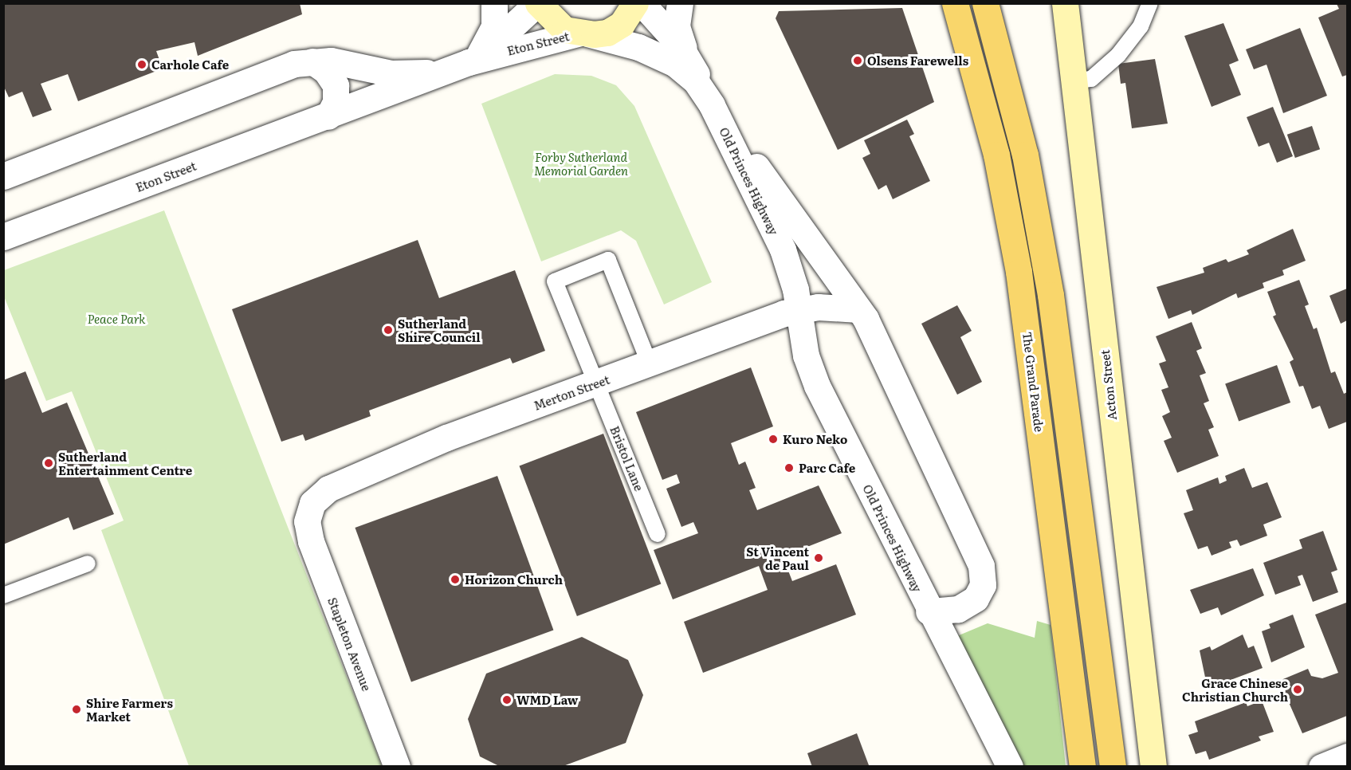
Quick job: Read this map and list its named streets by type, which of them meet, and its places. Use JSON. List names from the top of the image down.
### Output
{
  "streets": {
    "main road": ["The Grand Parade"],
    "street": [
      "Eton Street",
      "Old Princes Highway",
      "Acton Street",
      "Merton Street",
      "Stapleton Avenue"
    ],
    "lane": ["Bristol Lane"]
  },
  "crossings": [
    ["Eton Street", "Old Princes Highway"],
    ["Old Princes Highway", "Merton Street"],
    ["Merton Street", "Bristol Lane"],
    ["Merton Street", "Stapleton Avenue"]
  ],
  "parks": ["Forby Sutherland Memorial Garden", "Peace Park"],
  "places": [
    "Olsens Farewells",
    "Carhole Cafe",
    "Sutherland Shire Council",
    "Kuro Neko",
    "Sutherland Entertainment Centre",
    "Parc Cafe",
    "St Vincent de Paul",
    "Horizon Church",
    "Grace Chinese Christian Church",
    "WMD Law",
    "Shire Farmers Market"
  ]
}
